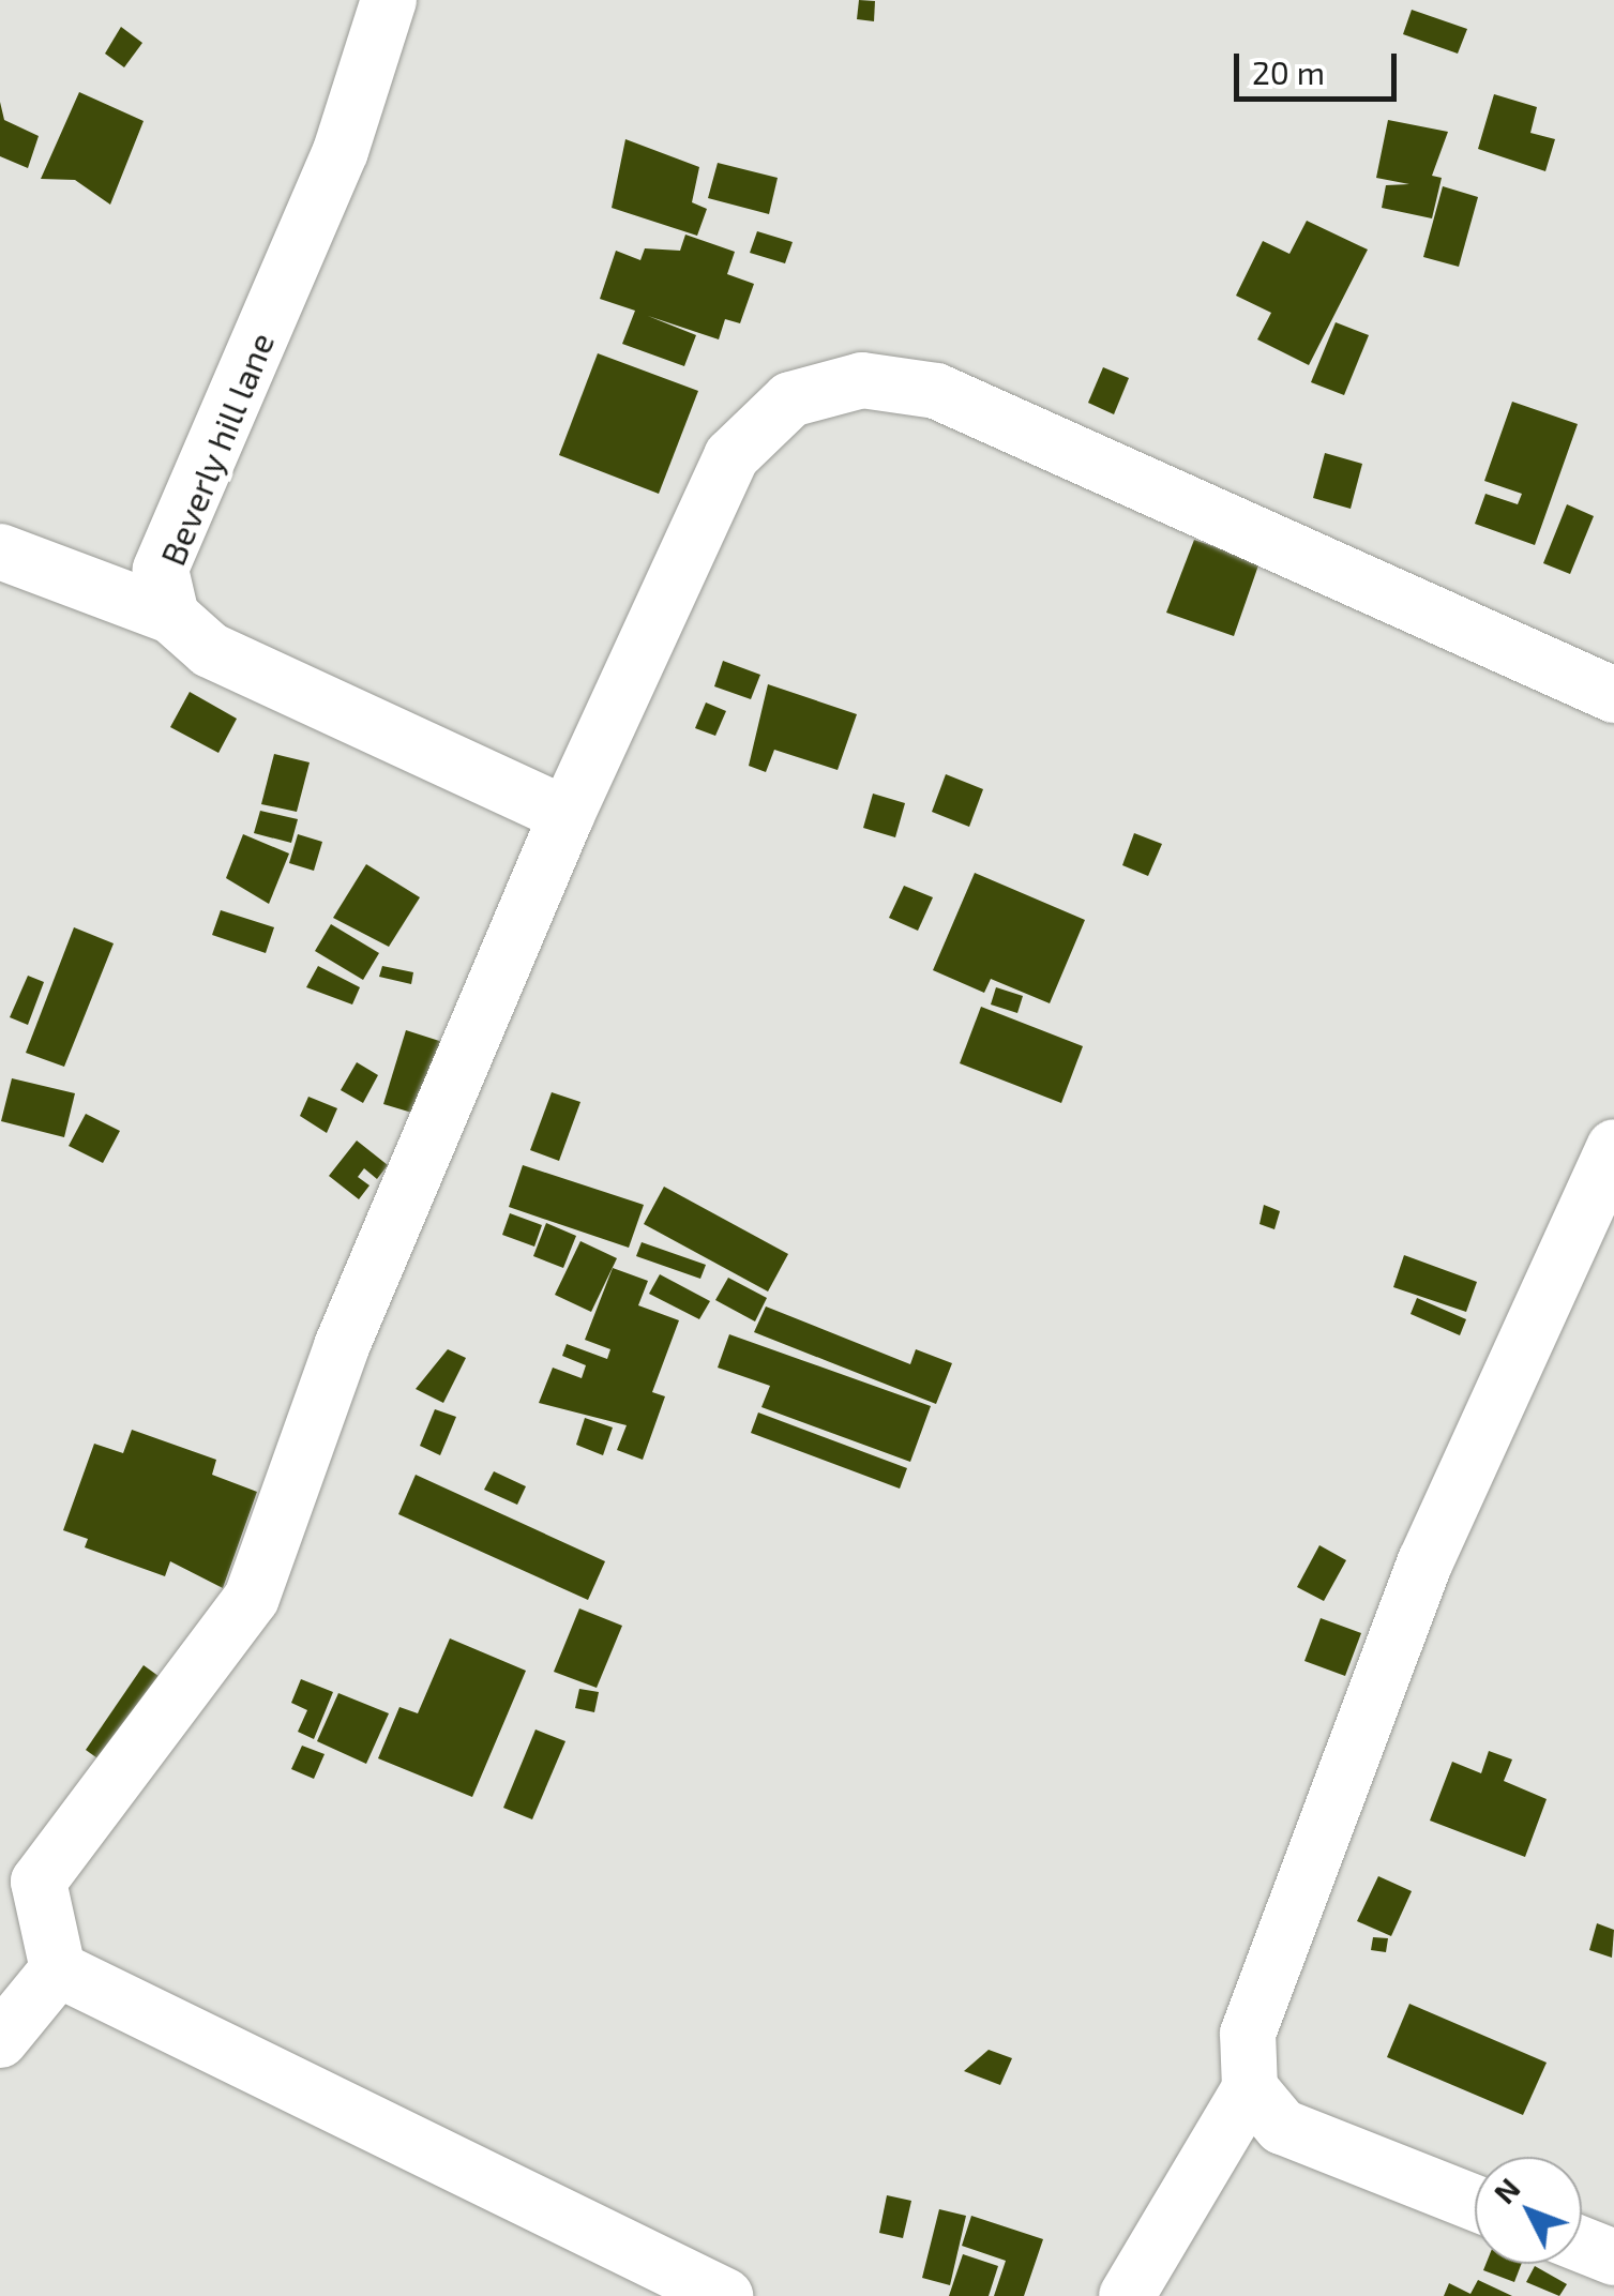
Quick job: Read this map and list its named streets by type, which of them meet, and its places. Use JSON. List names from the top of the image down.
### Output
{
  "streets": {
    "street": ["Beverly hill lane"]
  },
  "scale_bar": "20 m",
  "north": "top left"
}
